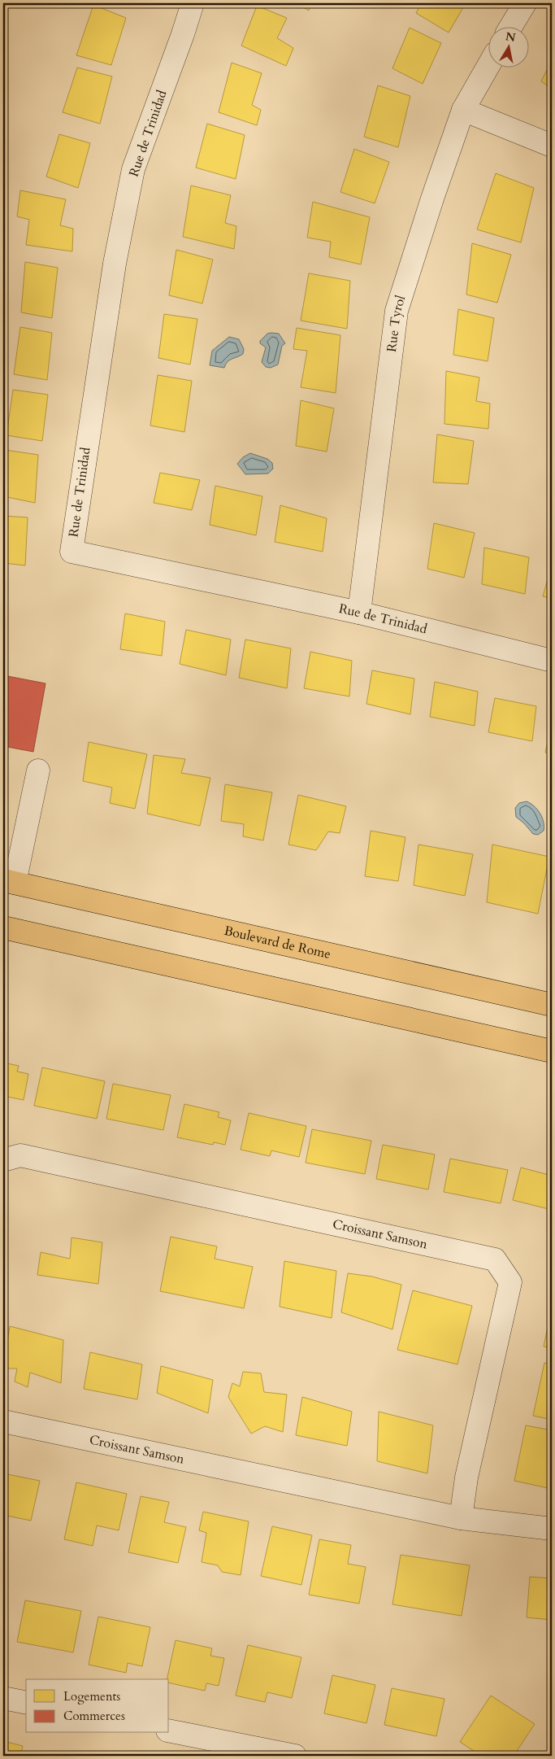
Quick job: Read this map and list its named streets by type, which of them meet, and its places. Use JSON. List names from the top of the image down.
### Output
{
  "streets": {
    "main road": ["Boulevard de Rome"],
    "street": ["Rue de Trinidad", "Rue Tyrol", "Croissant Samson"]
  },
  "crossings": [
    ["Rue de Trinidad", "Rue Tyrol"]
  ],
  "legend": ["Logements", "Commerces"],
  "north": "top"
}
